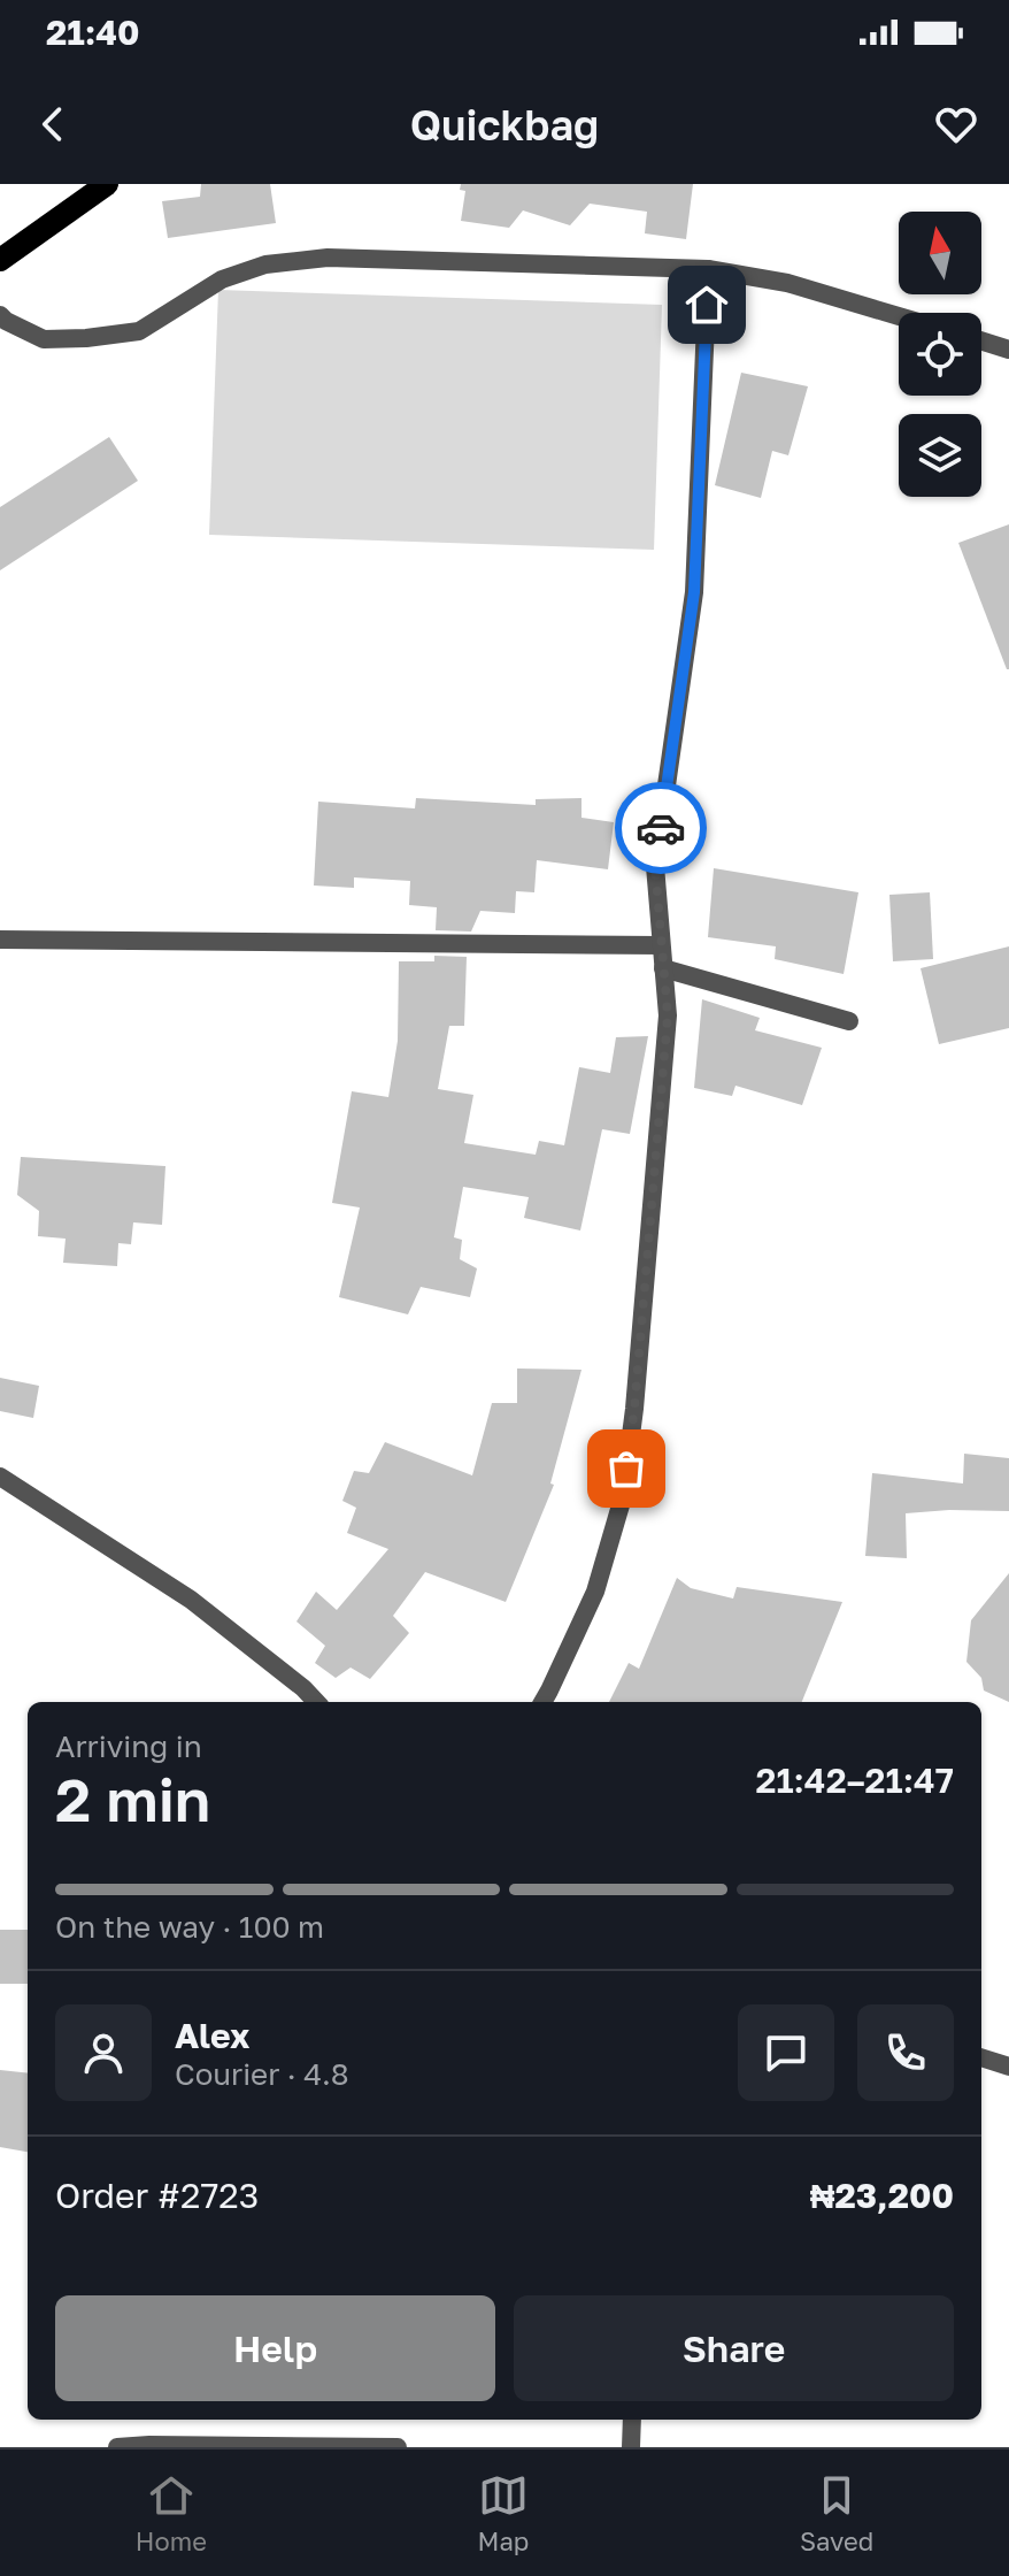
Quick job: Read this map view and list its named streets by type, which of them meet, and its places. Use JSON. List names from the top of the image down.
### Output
{
  "north": "top",
  "page": {
    "status": "21:40",
    "header": "Quickbag",
    "heading": ["2 min", "Arriving in", "21:42–21:47"],
    "panel": [
      "Alex",
      "Courier · 4.8",
      "Order #2723",
      "₦23,200"
    ],
    "bar": "On the way · 100 m",
    "buttons": ["Help", "Share"],
    "tabs": ["Home", "Map", "Saved"]
  }
}
